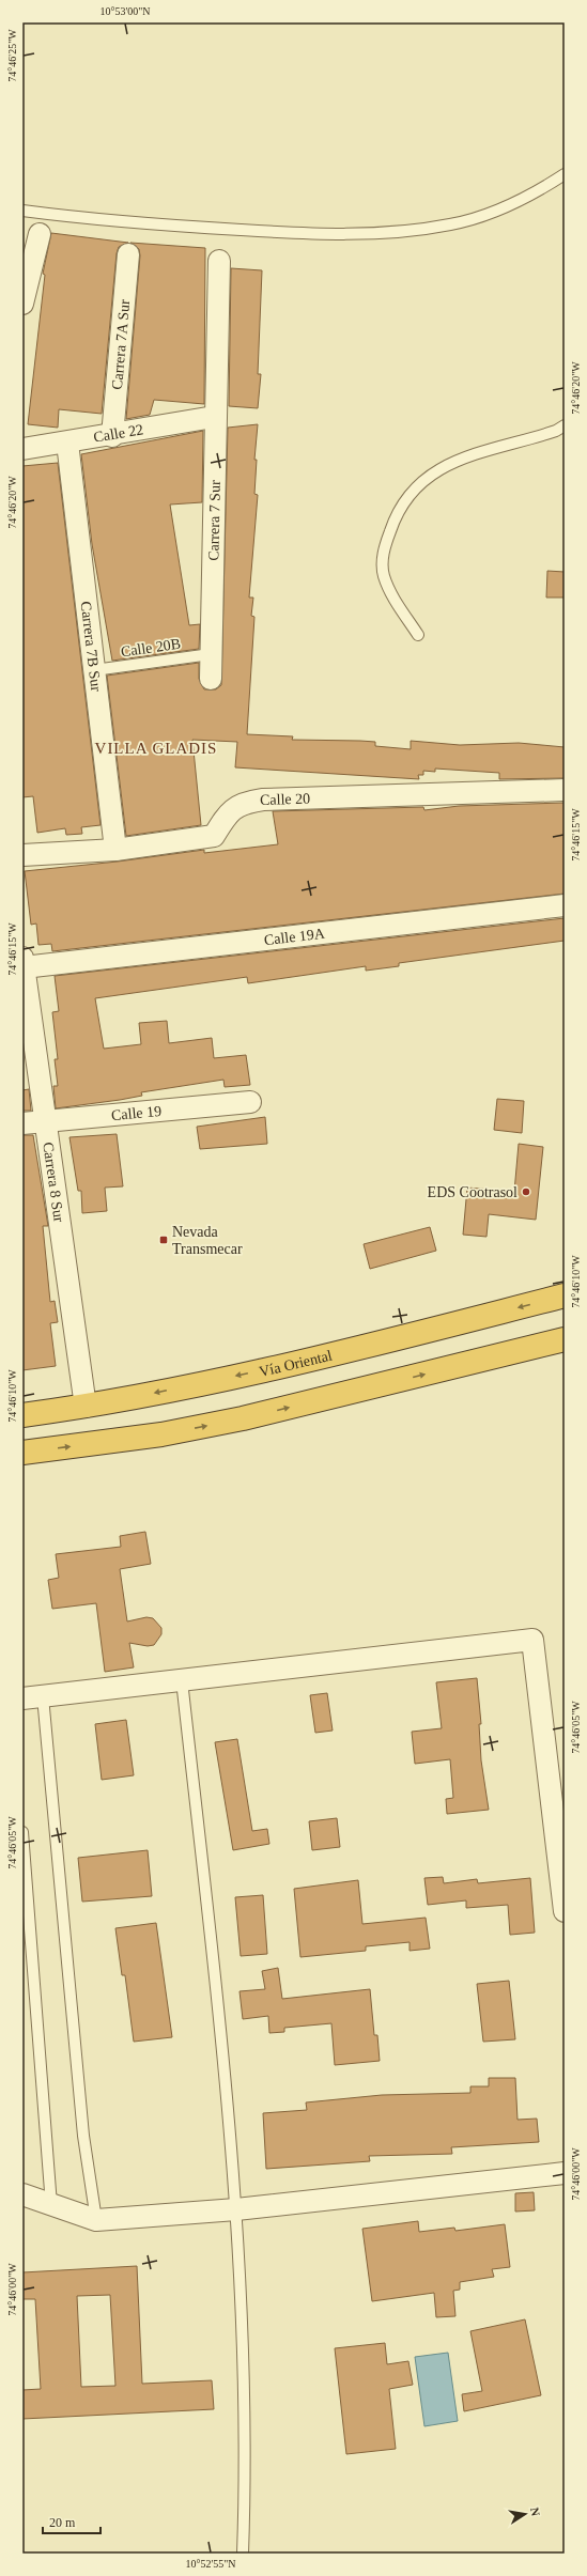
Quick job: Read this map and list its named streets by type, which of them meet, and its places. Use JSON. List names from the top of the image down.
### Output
{
  "streets": {
    "highway": ["Vía Oriental"],
    "street": [
      "Carrera 7A Sur",
      "Calle 22",
      "Carrera 7 Sur",
      "Carrera 7B Sur",
      "Calle 20",
      "Calle 19A",
      "Calle 19",
      "Carrera 8 Sur"
    ],
    "lane": ["Calle 20B"]
  },
  "crossings": [
    ["Carrera 7A Sur", "Calle 22"],
    ["Calle 22", "Carrera 7 Sur"],
    ["Calle 22", "Carrera 7B Sur"],
    ["Carrera 7 Sur", "Calle 20B"],
    ["Carrera 7B Sur", "Calle 20B"],
    ["Carrera 7B Sur", "Calle 20"],
    ["Calle 19A", "Carrera 8 Sur"],
    ["Calle 19", "Carrera 8 Sur"],
    ["Carrera 8 Sur", "Vía Oriental"]
  ],
  "districts": ["VILLA GLADIS"],
  "places": {
    "other": ["EDS Cootrasol"],
    "transit": ["Nevada Transmecar"]
  },
  "scale_bar": "20 m",
  "north": "right",
  "coordinates": [
    "10°53'00\"N",
    "74°46'25\"W",
    "74°46'20\"W",
    "74°46'15\"W",
    "74°46'10\"W",
    "74°46'05\"W",
    "74°46'00\"W",
    "10°52'55\"N"
  ]
}
